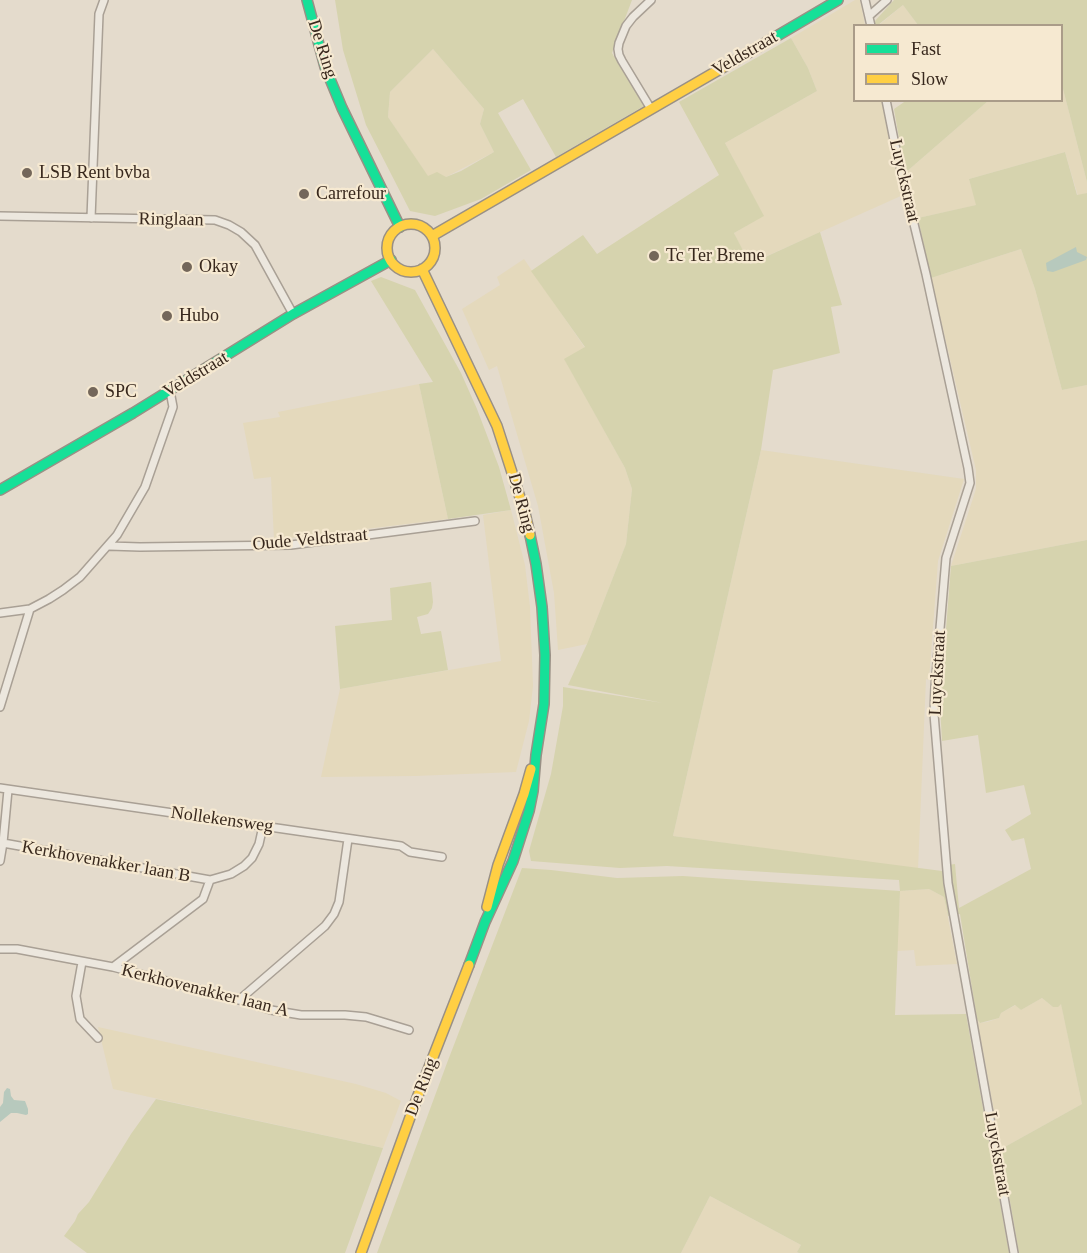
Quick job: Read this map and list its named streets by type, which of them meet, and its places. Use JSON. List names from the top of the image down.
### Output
{
  "streets": {
    "main road": ["De Ring", "Veldstraat"],
    "street": [
      "Luyckstraat",
      "Ringlaan",
      "Oude Veldstraat",
      "Nollekensweg",
      "Kerkhovenakker laan B",
      "Kerkhovenakker laan A"
    ]
  },
  "crossings": [
    ["De Ring", "Veldstraat"],
    ["Veldstraat", "Ringlaan"]
  ],
  "places": [
    "LSB Rent bvba",
    "Carrefour",
    "Tc Ter Breme",
    "Okay",
    "Hubo",
    "SPC"
  ],
  "legend": ["Fast", "Slow"]
}
